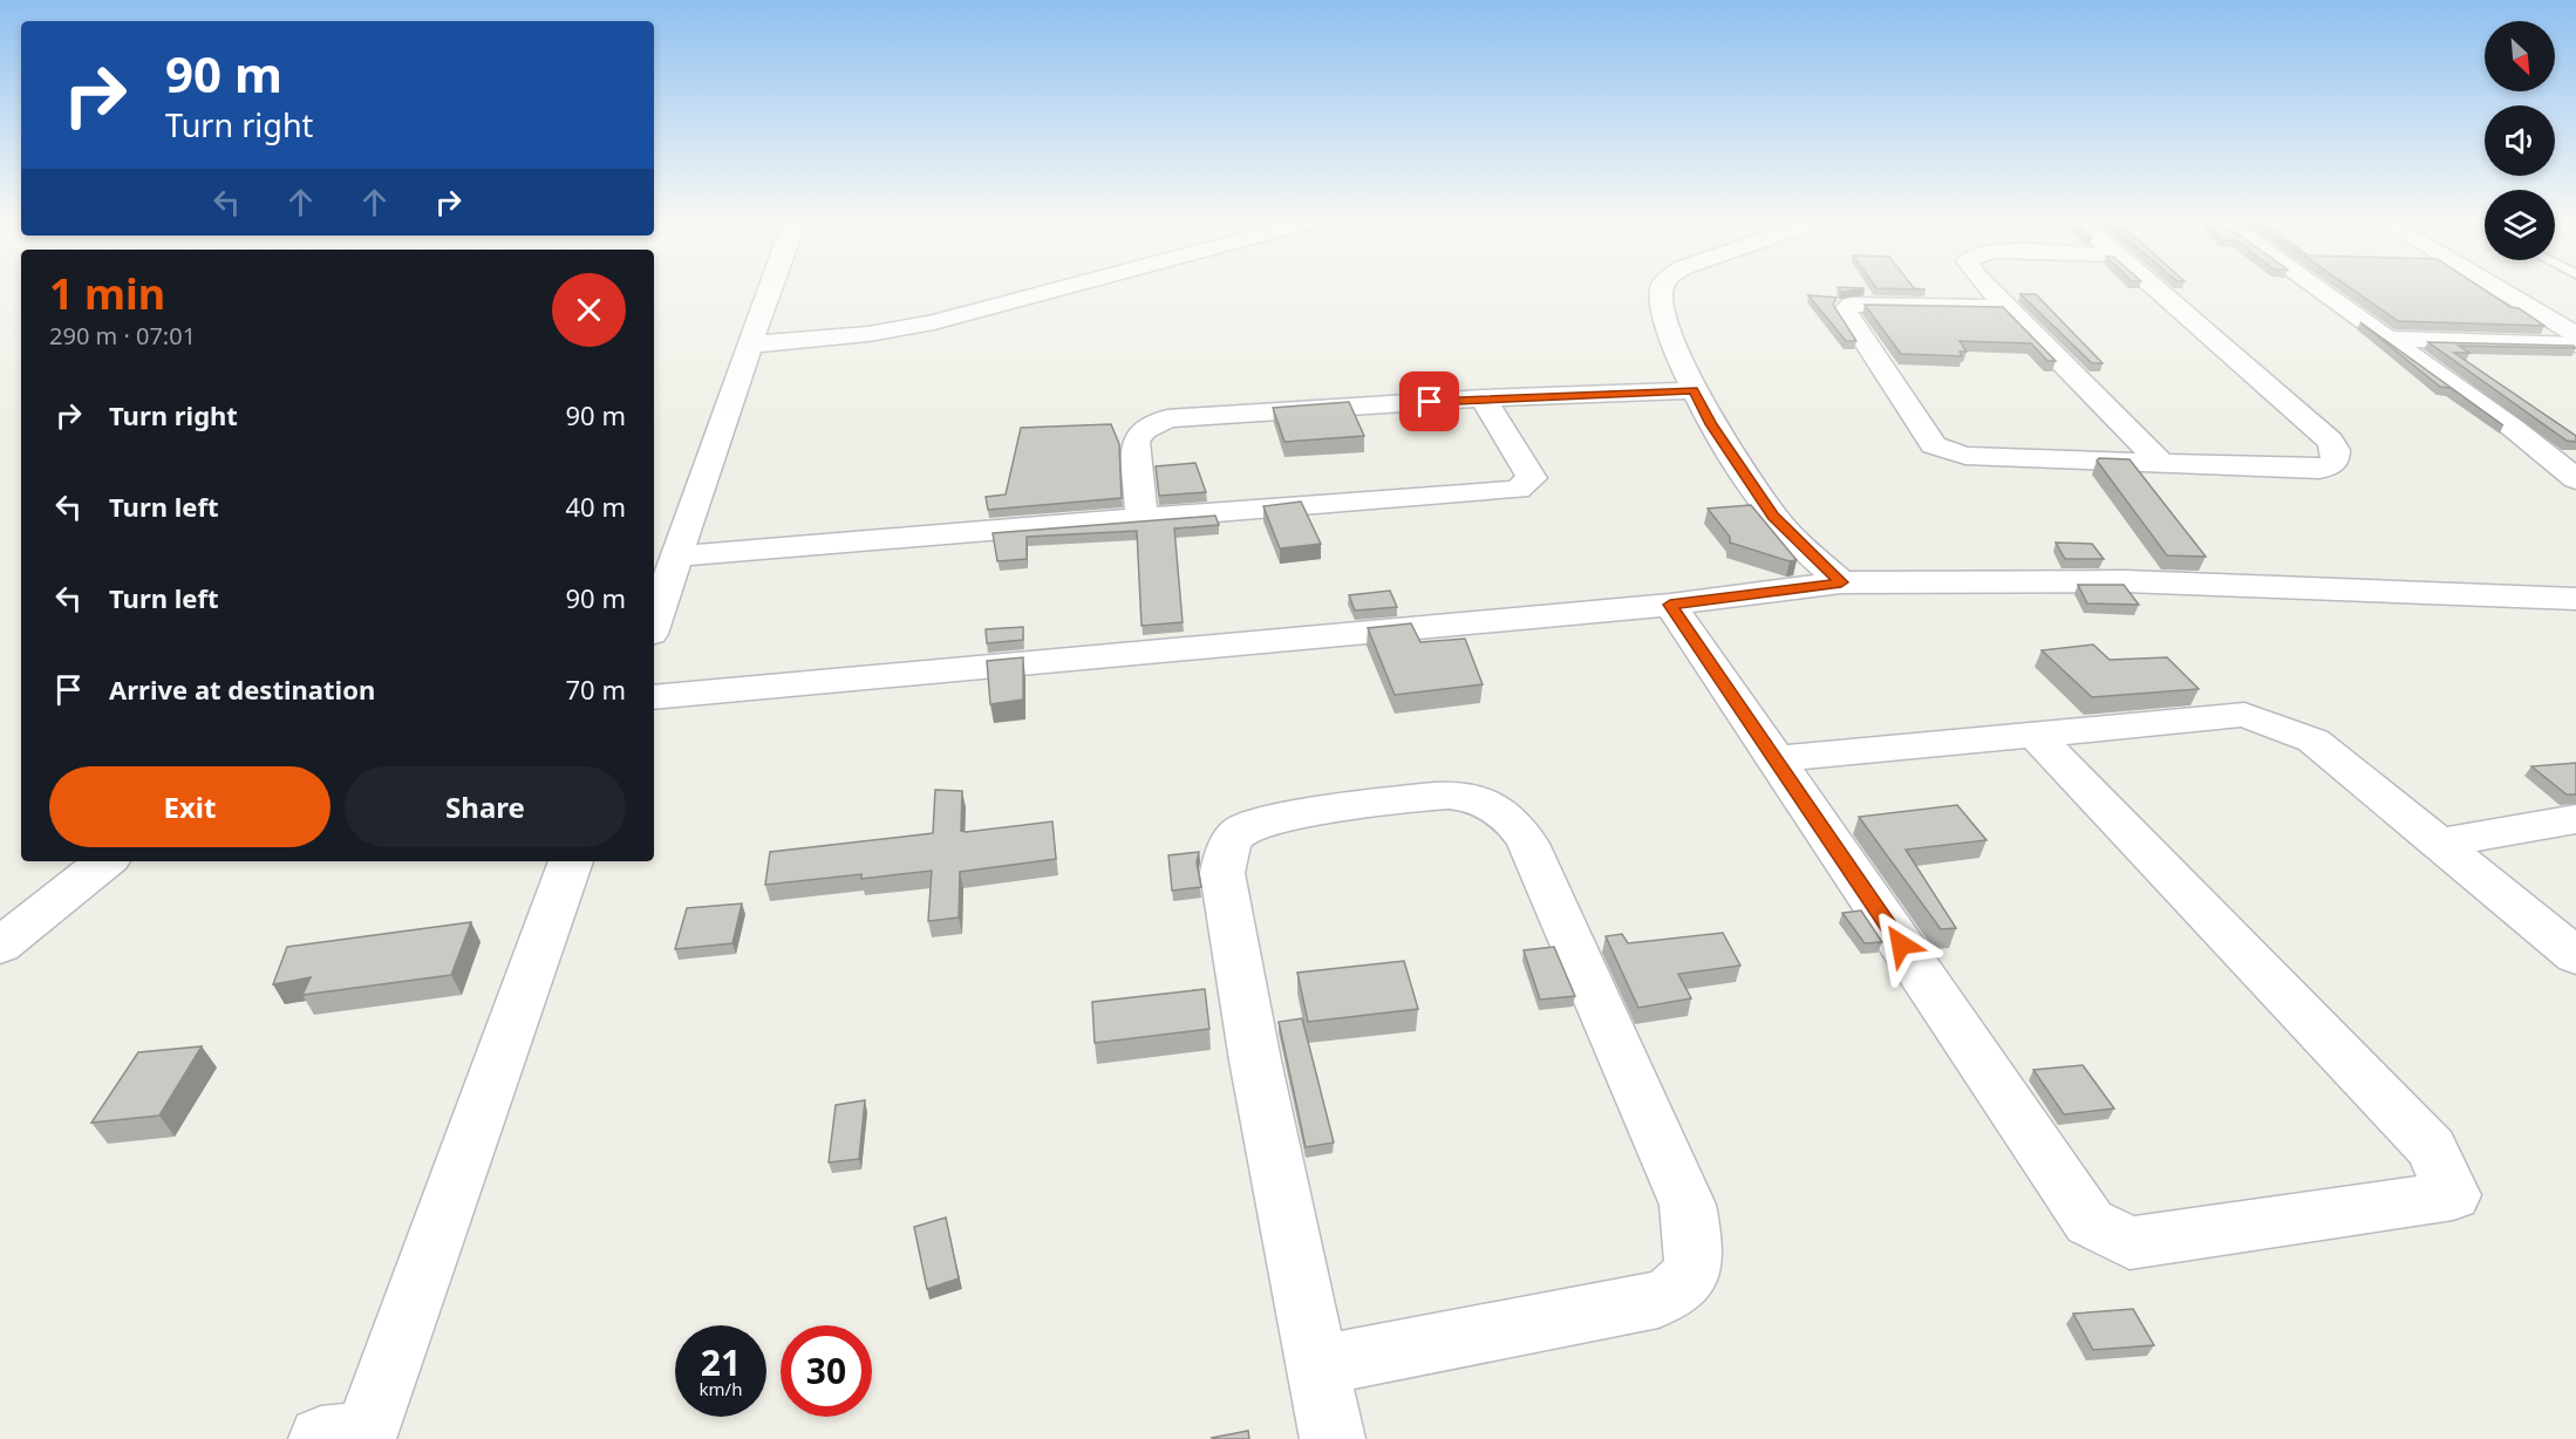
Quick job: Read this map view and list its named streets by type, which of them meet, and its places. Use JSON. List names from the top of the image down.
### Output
{
  "north": "bottom right",
  "page": {
    "turn": ["90 m", "Turn right"],
    "heading": ["1 min", "290 m · 07:01"],
    "list": [
      {
        "name": "Turn right",
        "value": "90 m"
      },
      {
        "name": "Turn left",
        "value": "40 m"
      },
      {
        "name": "Turn left",
        "value": "90 m"
      },
      {
        "name": "Arrive at destination",
        "value": "70 m"
      }
    ],
    "buttons": ["Exit", "Share"],
    "speed": "21 km/h",
    "limit": "30"
  }
}
